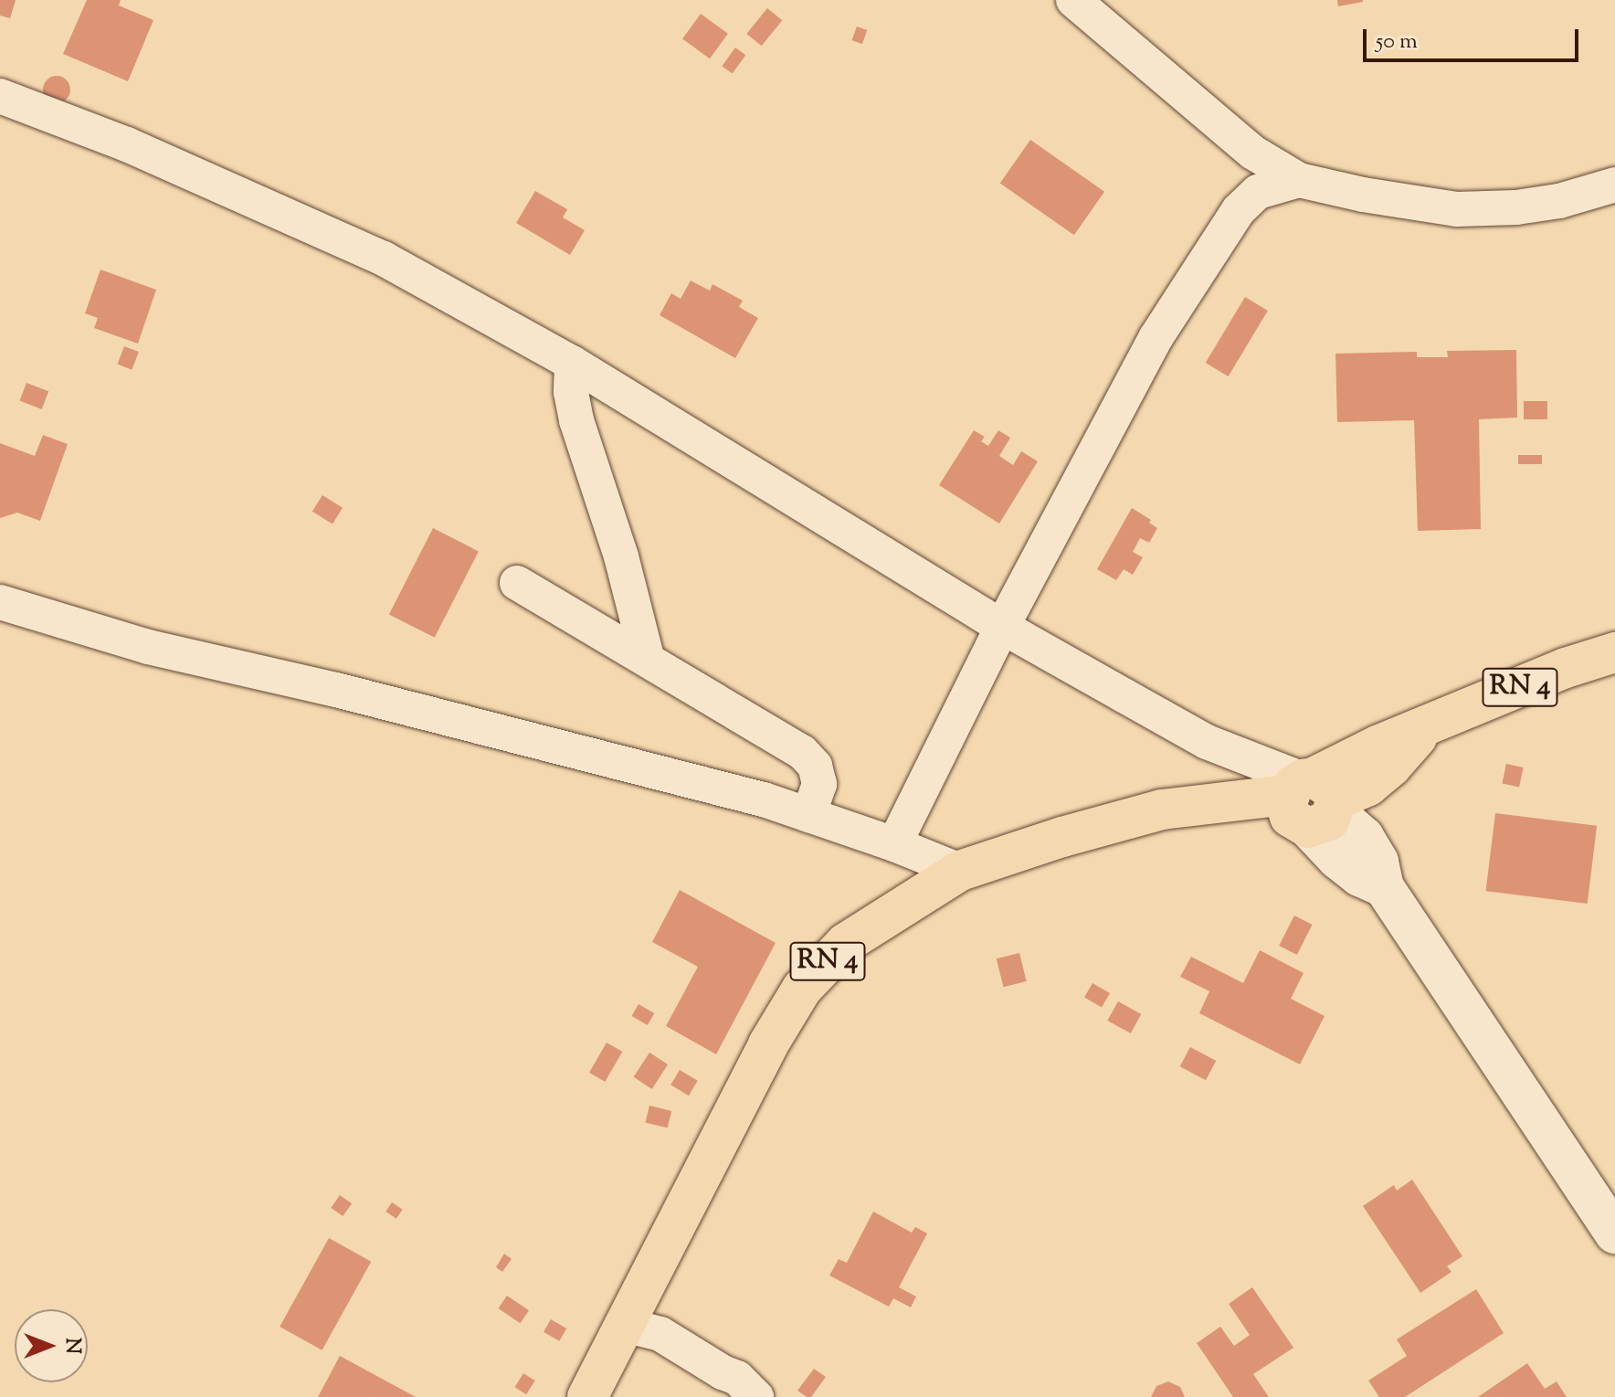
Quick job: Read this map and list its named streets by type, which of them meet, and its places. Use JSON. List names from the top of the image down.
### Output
{
  "streets": {
    "highway": ["RN 4"]
  },
  "scale_bar": "50 m",
  "north": "right"
}
